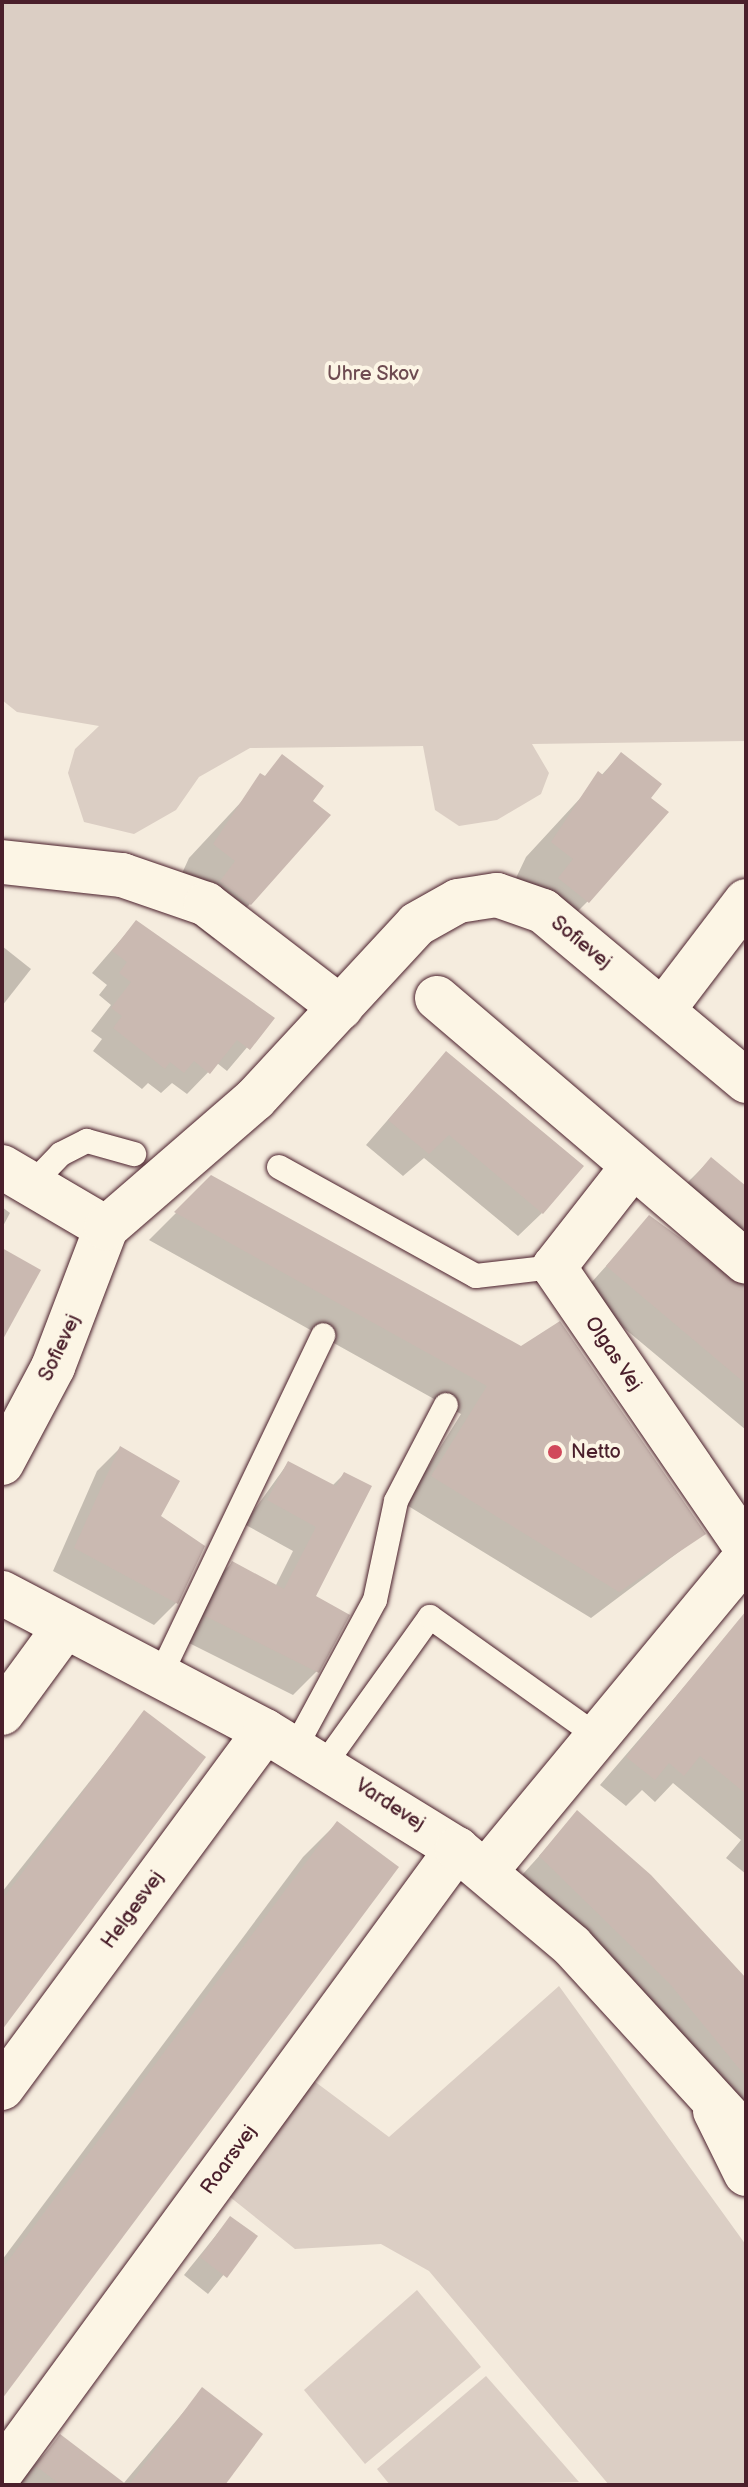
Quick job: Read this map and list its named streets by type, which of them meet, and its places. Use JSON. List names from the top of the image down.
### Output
{
  "streets": {
    "street": [
      "Sofievej",
      "Olgas Vej",
      "Vardevej",
      "Helgesvej",
      "Roarsvej"
    ]
  },
  "crossings": [
    ["Vardevej", "Helgesvej"],
    ["Vardevej", "Roarsvej"]
  ],
  "parks": ["Uhre Skov"],
  "places": ["Netto"]
}
